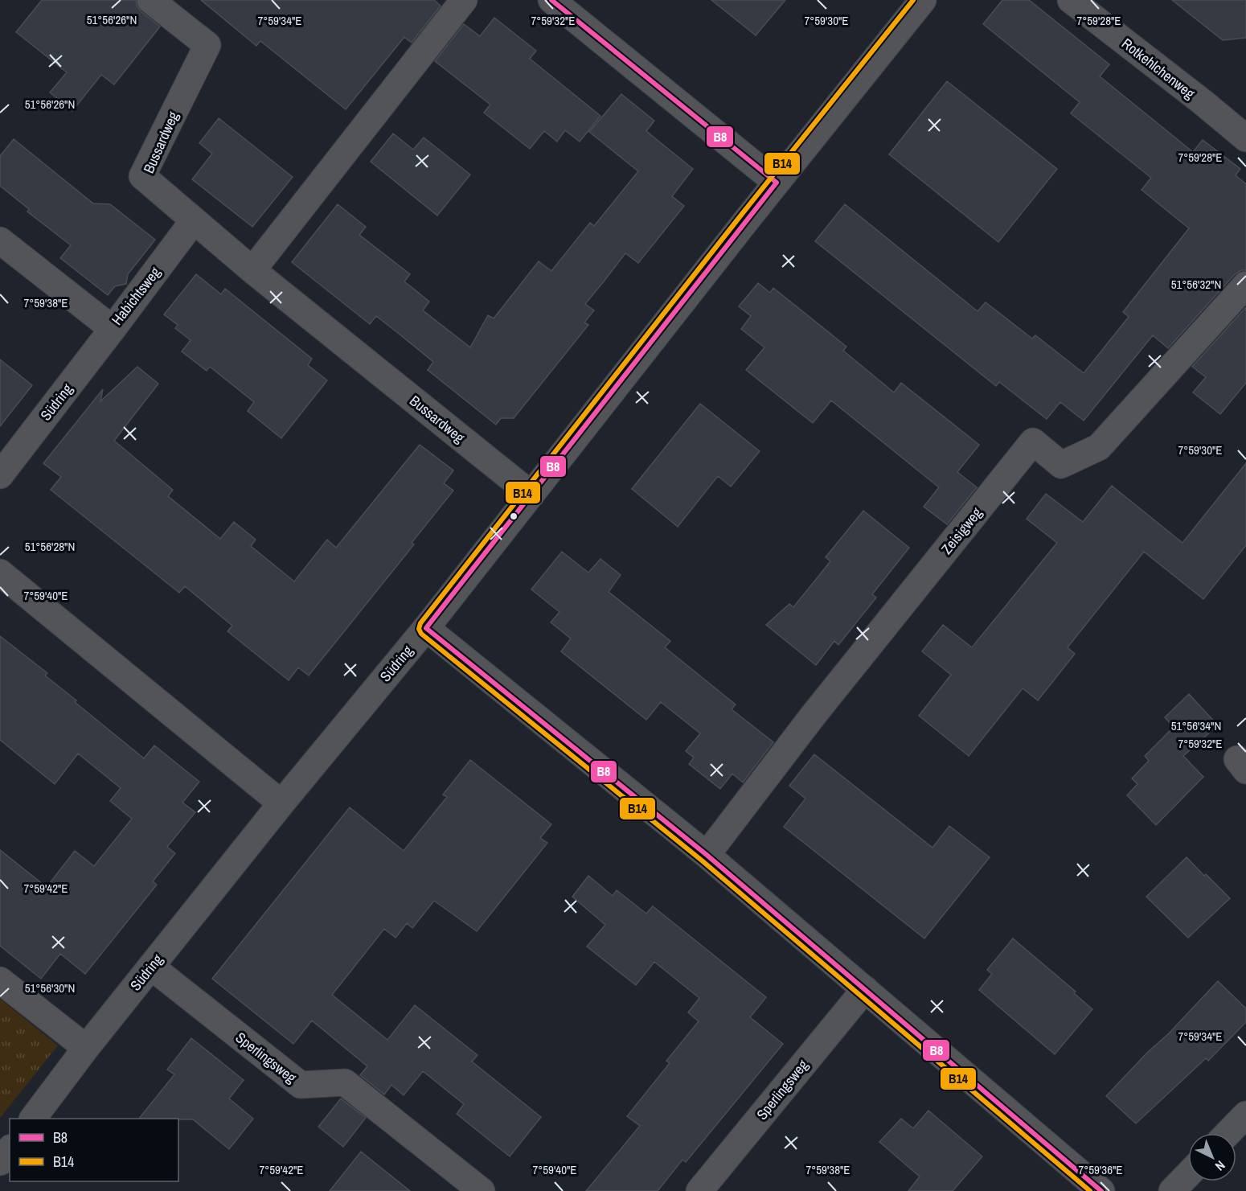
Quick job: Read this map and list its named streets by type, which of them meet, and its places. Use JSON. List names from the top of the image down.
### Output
{
  "streets": {
    "street": [
      "Rotkehlchenweg",
      "Bussardweg",
      "Habichtsweg",
      "Südring",
      "Zeisigweg",
      "Sperlingsweg"
    ]
  },
  "crossings": [
    ["Bussardweg", "Habichtsweg"],
    ["Bussardweg", "Südring"],
    ["Habichtsweg", "Südring"],
    ["Südring", "Sperlingsweg"]
  ],
  "lines": ["transit line B8", "transit line B14"],
  "legend": ["B8", "B14"],
  "north": "bottom right",
  "coordinates": [
    "51°56'26\"N",
    "7°59'34\"E",
    "7°59'32\"E",
    "7°59'30\"E",
    "7°59'28\"E",
    "51°56'32\"N",
    "7°59'38\"E",
    "51°56'28\"N",
    "7°59'40\"E",
    "51°56'34\"N",
    "7°59'42\"E",
    "51°56'30\"N",
    "7°59'36\"E"
  ]
}
